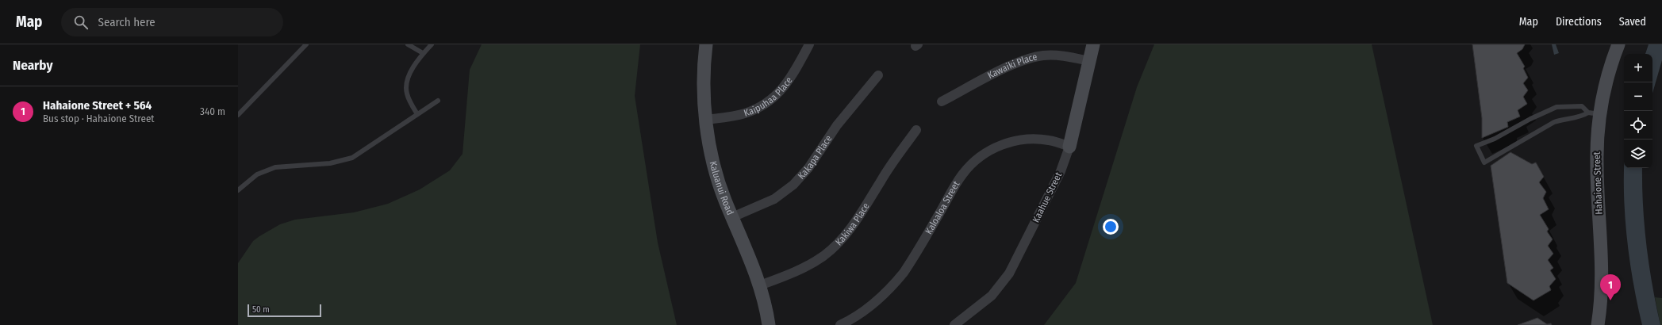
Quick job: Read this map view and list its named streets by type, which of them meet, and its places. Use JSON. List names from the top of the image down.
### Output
{
  "streets": {
    "street": [
      "Kawaiki Place",
      "Kaipuhaa Place",
      "Kakapa Place",
      "Hahaione Street",
      "Kaluanui Road",
      "Kaahue Street",
      "Kaloaloa Street",
      "Kakiwa Place"
    ]
  },
  "crossings": [
    ["Kawaiki Place", "Kaahue Street"],
    ["Kaipuhaa Place", "Kaluanui Road"],
    ["Kakapa Place", "Kaluanui Road"],
    ["Kaluanui Road", "Kakiwa Place"],
    ["Kaahue Street", "Kaloaloa Street"]
  ],
  "scale_bar": "50 m",
  "page": {
    "header": "Map",
    "search": "Search here",
    "nav": ["Map", "Directions", "Saved"],
    "heading": "Nearby",
    "map_buttons": ["+", "−"],
    "list": [
      {
        "mark": "1",
        "name": "Hahaione Street + 564",
        "note": "Bus stop · Hahaione Street",
        "value": "340 m"
      }
    ],
    "pins": "1",
    "scale": "50 m"
  }
}
